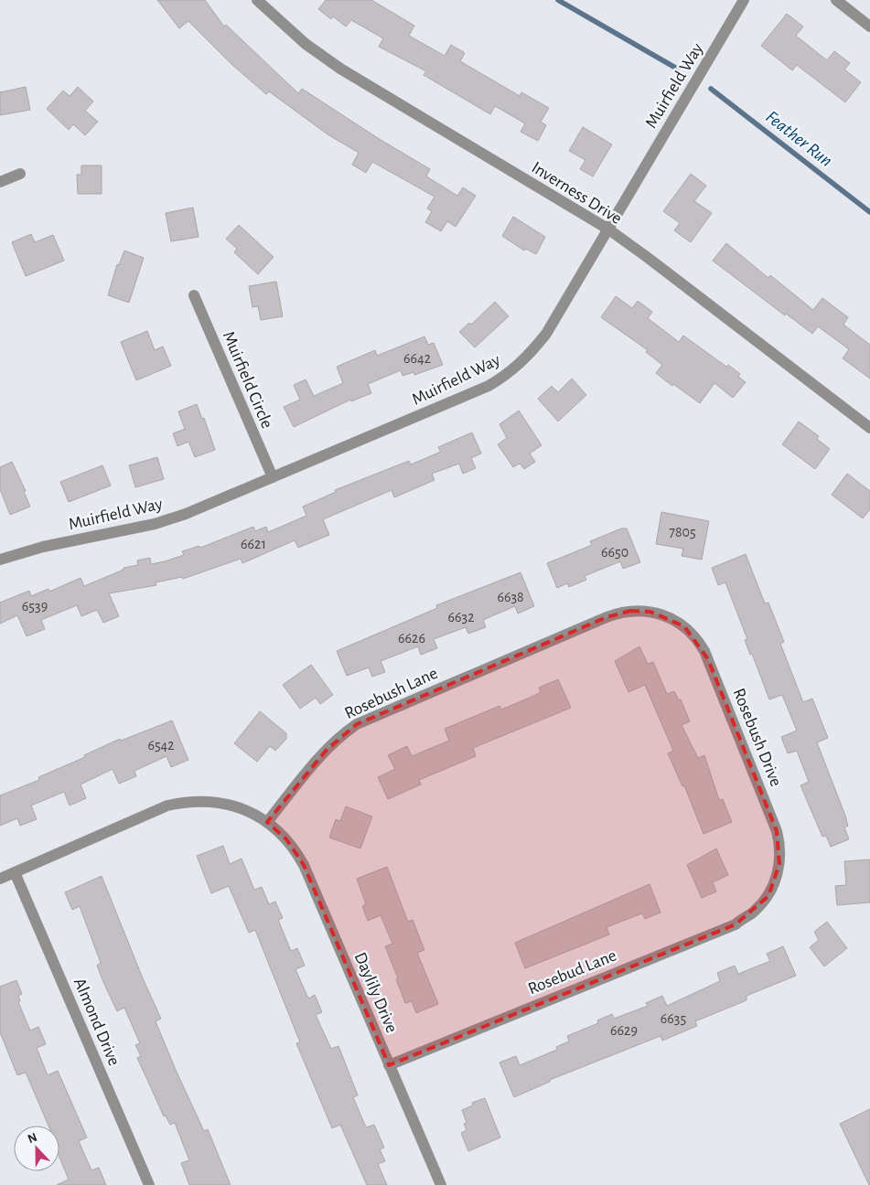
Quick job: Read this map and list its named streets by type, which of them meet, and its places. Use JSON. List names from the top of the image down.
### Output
{
  "streets": {
    "street": [
      "Muirfield Way",
      "Inverness Drive",
      "Muirfield Circle",
      "Rosebush Lane",
      "Rosebush Drive",
      "Rosebud Lane",
      "Daylily Drive",
      "Almond Drive"
    ]
  },
  "crossings": [
    ["Muirfield Way", "Inverness Drive"],
    ["Muirfield Way", "Muirfield Circle"],
    ["Rosebush Lane", "Rosebush Drive"],
    ["Rosebush Lane", "Daylily Drive"],
    ["Rosebush Drive", "Rosebud Lane"],
    ["Rosebud Lane", "Daylily Drive"]
  ],
  "water": ["Feather Run"],
  "house_numbers": [
    "6642",
    "7805",
    "6621",
    "6650",
    "6638",
    "6539",
    "6632",
    "6626",
    "6542",
    "6635",
    "6629"
  ],
  "north": "top"
}
